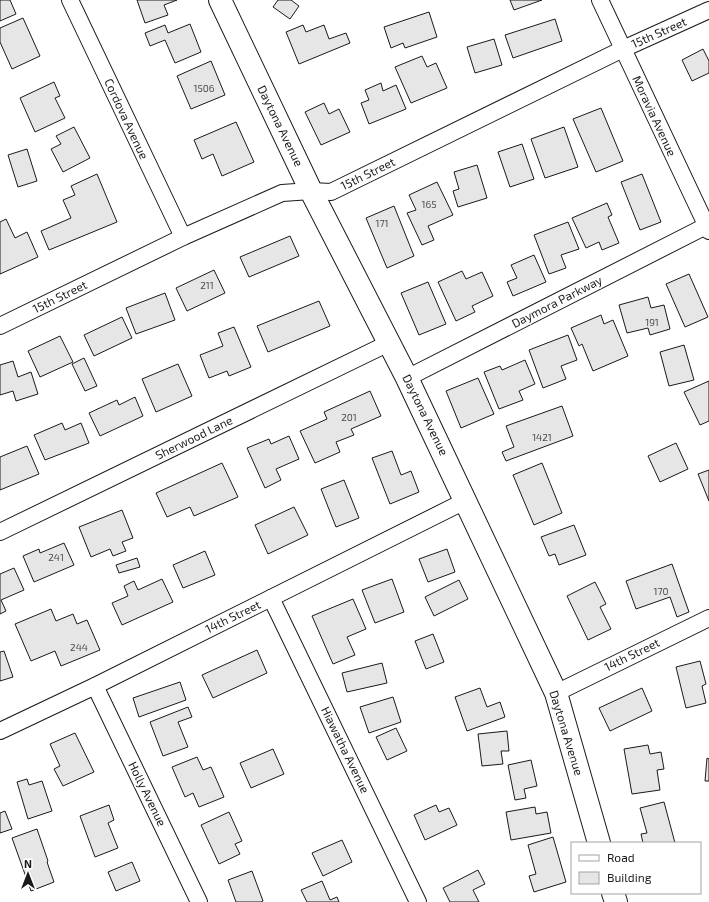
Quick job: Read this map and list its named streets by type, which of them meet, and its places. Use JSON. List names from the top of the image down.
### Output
{
  "streets": {
    "street": [
      "15th Street",
      "Moravia Avenue",
      "Cordova Avenue",
      "Daytona Avenue",
      "Daymora Parkway",
      "Sherwood Lane",
      "14th Street",
      "Hiawatha Avenue",
      "Holly Avenue"
    ]
  },
  "crossings": [
    ["15th Street", "Moravia Avenue"],
    ["15th Street", "Cordova Avenue"],
    ["15th Street", "Daytona Avenue"],
    ["Moravia Avenue", "Daymora Parkway"],
    ["Daytona Avenue", "Daymora Parkway"],
    ["Daytona Avenue", "Sherwood Lane"],
    ["Daytona Avenue", "14th Street"],
    ["14th Street", "Hiawatha Avenue"],
    ["14th Street", "Holly Avenue"]
  ],
  "house_numbers": [
    "1506",
    "165",
    "171",
    "211",
    "191",
    "201",
    "1421",
    "241",
    "170",
    "244"
  ],
  "legend": ["Road", "Building"],
  "north": "top"
}
